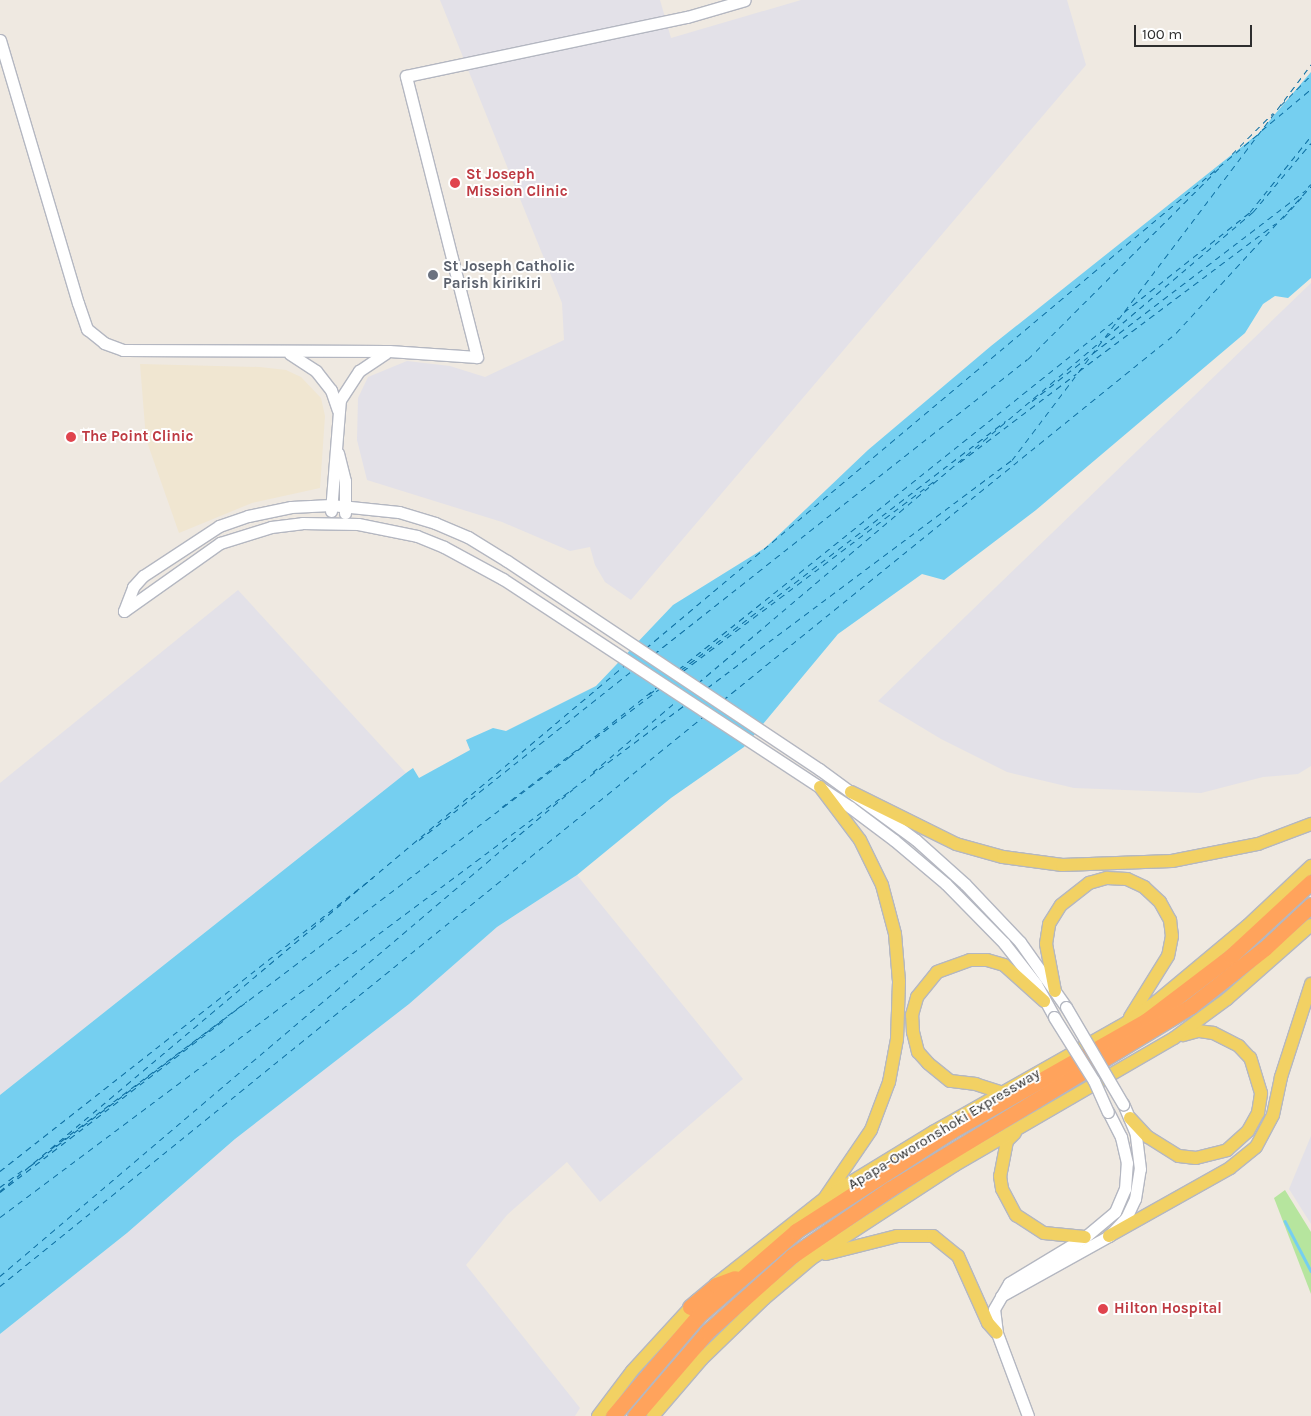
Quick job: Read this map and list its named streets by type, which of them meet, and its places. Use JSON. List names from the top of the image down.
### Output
{
  "streets": {
    "highway": ["Apapa-Oworonshoki Expressway"]
  },
  "places": [
    "St Joseph Mission Clinic",
    "St Joseph Catholic Parish kirikiri",
    "The Point Clinic",
    "Hilton Hospital"
  ],
  "scale_bar": "100 m"
}
